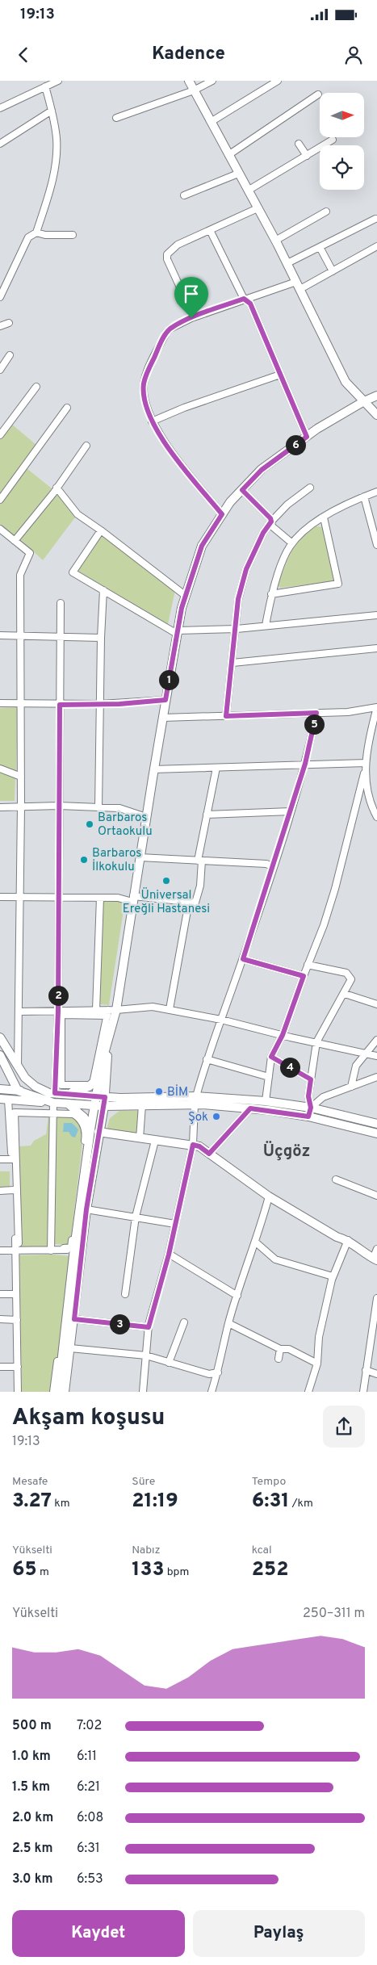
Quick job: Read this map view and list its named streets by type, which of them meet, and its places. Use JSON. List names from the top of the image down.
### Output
{
  "districts": ["Üçgöz"],
  "places": [
    "Barbaros Ortaokulu",
    "Barbaros İlkokulu",
    "Üniversal Ereğli Hastanesi",
    "BİM",
    "Şok"
  ],
  "north": "right",
  "page": {
    "status": "19:13",
    "header": "Kadence",
    "pins": [
      "6",
      "1",
      "5",
      "2",
      "4",
      "3"
    ],
    "heading": ["Akşam koşusu", "19:13"],
    "stats": [
      ["Mesafe", "3.27 km"],
      ["Süre", "21:19"],
      ["Tempo", "6:31 /km"],
      ["Yükselti", "65 m"],
      ["Nabız", "133 bpm"],
      ["kcal", "252"]
    ],
    "chart": ["Yükselti", "250–311 m"],
    "list": [
      {
        "name": "500 m",
        "note": "7:02"
      },
      {
        "name": "1.0 km",
        "note": "6:11"
      },
      {
        "name": "1.5 km",
        "note": "6:21"
      },
      {
        "name": "2.0 km",
        "note": "6:08"
      },
      {
        "name": "2.5 km",
        "note": "6:31"
      },
      {
        "name": "3.0 km",
        "note": "6:53"
      }
    ],
    "buttons": ["Kaydet", "Paylaş"]
  }
}
